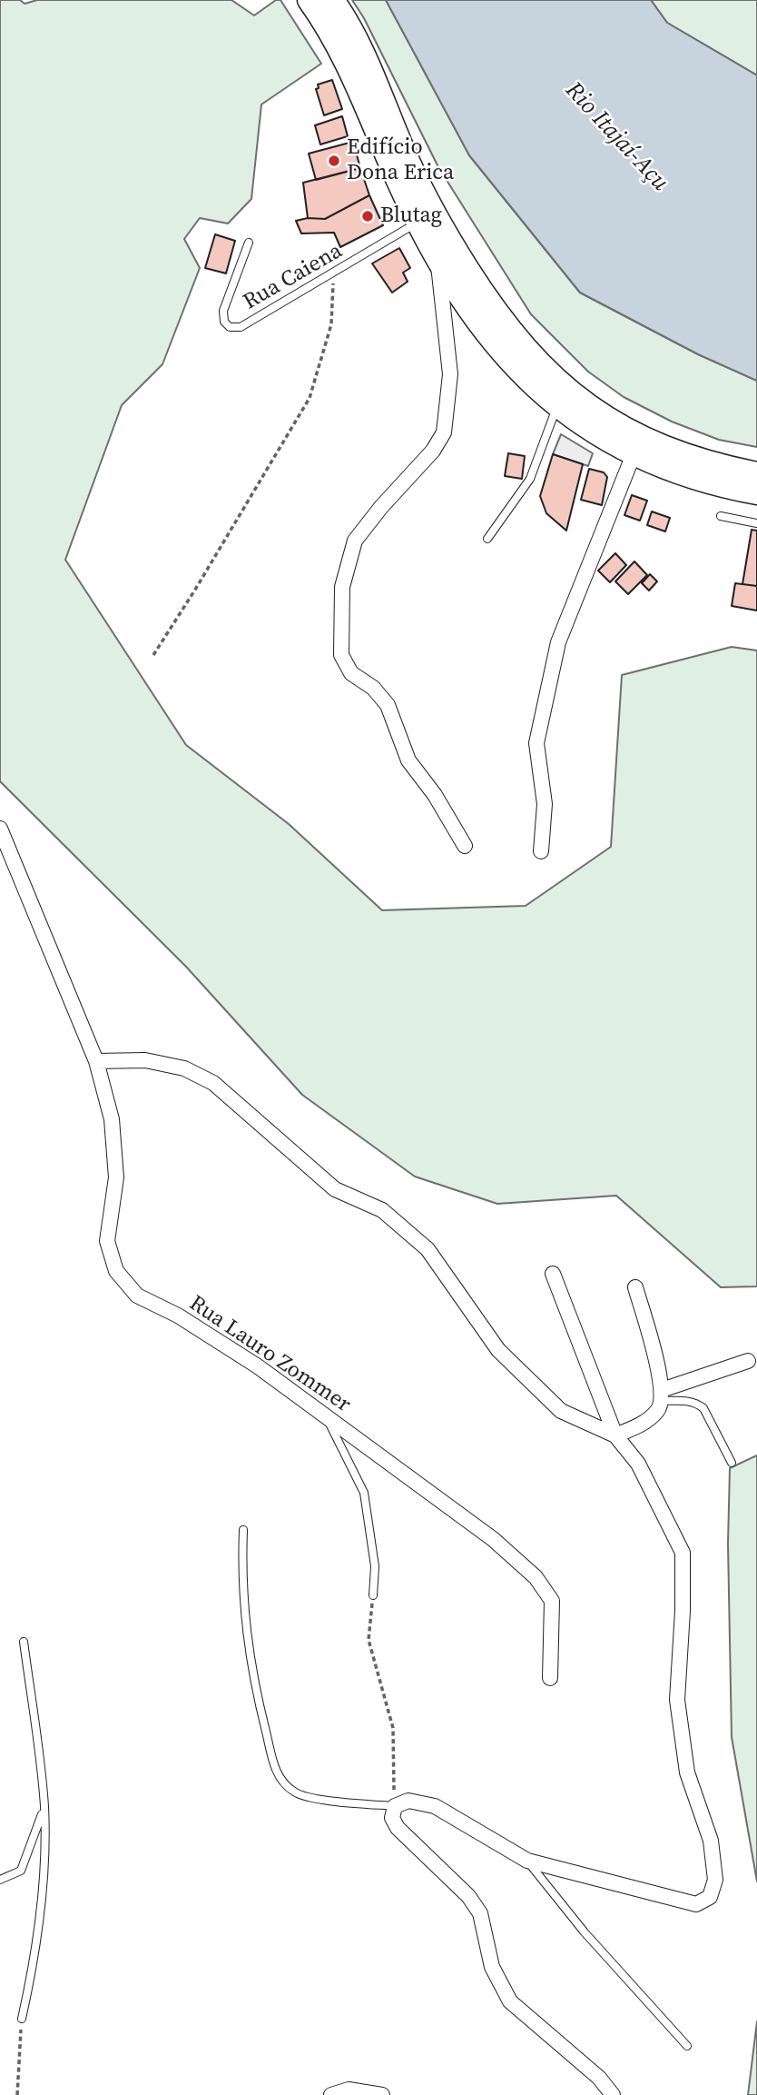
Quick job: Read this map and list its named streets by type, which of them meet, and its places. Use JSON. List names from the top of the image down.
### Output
{
  "streets": {
    "street": ["Rua Lauro Zommer"],
    "lane": ["Rua Caiena"]
  },
  "water": ["Rio Itajaí-Açu"],
  "places": ["Edifício Dona Erica", "Blutag"]
}
